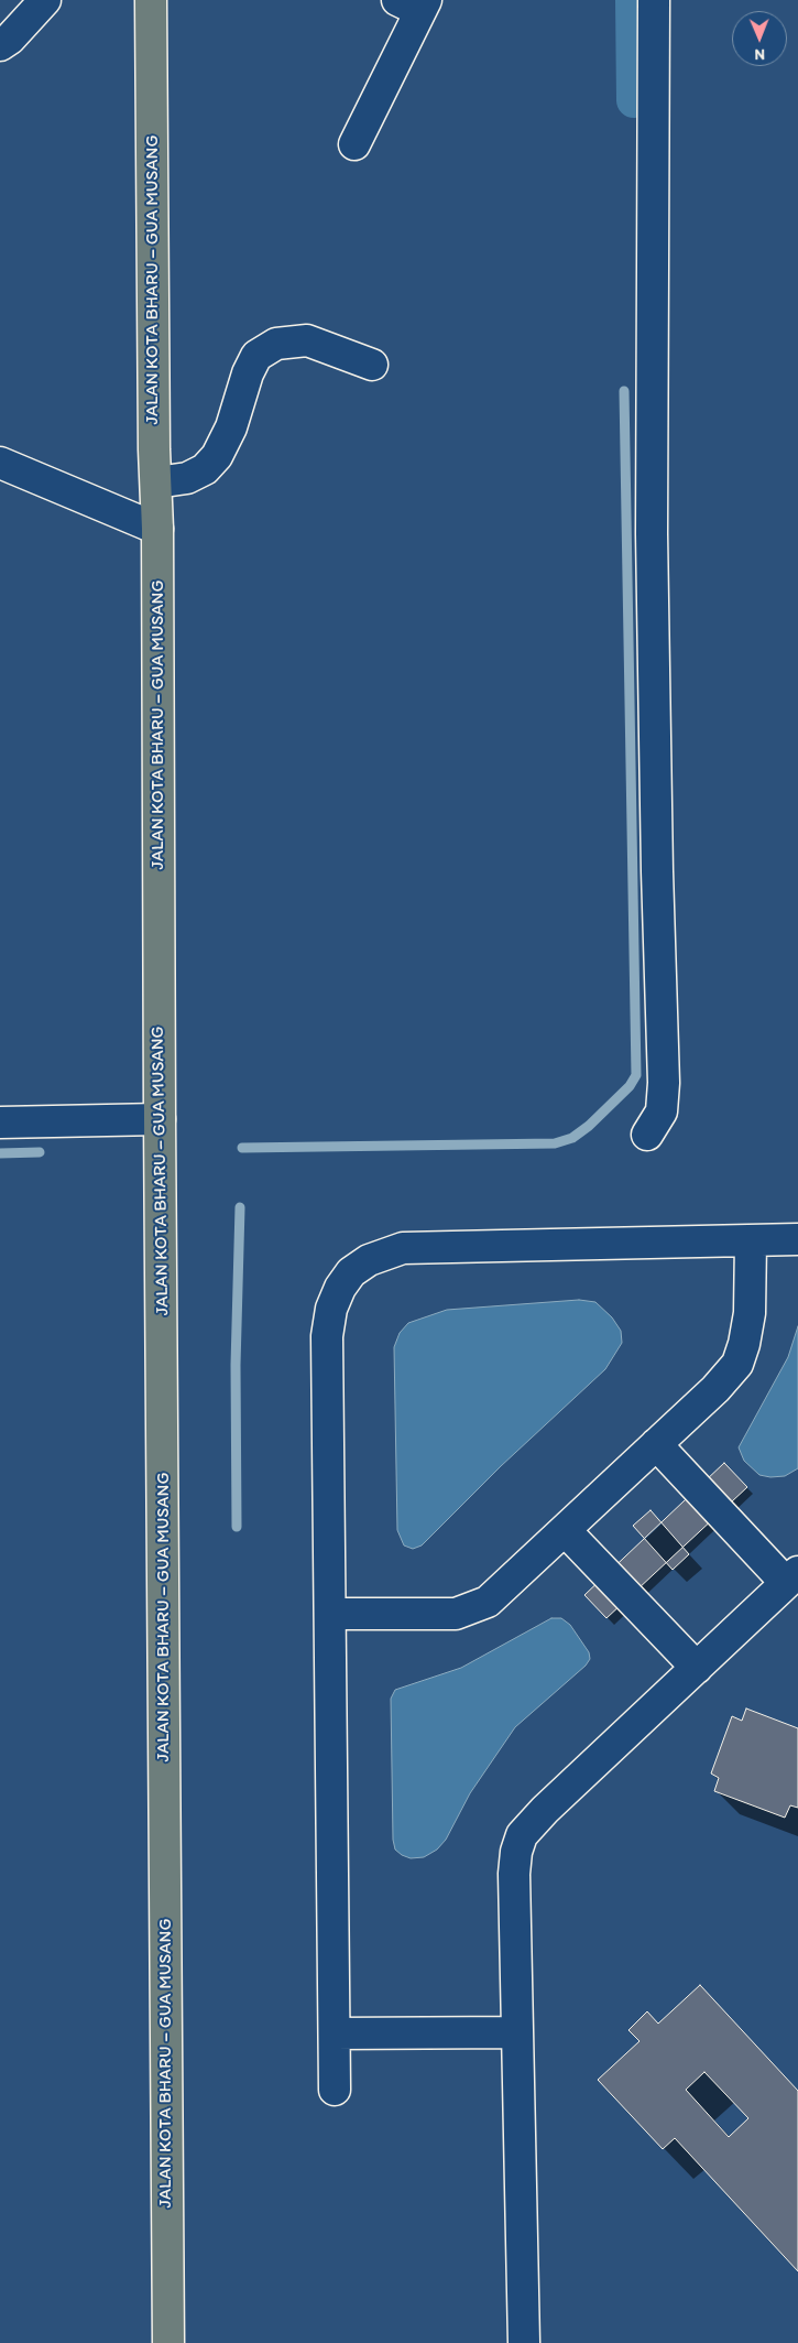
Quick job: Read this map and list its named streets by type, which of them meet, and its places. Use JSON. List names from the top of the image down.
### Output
{
  "streets": {
    "main road": ["JALAN KOTA BHARU – GUA MUSANG"]
  },
  "north": "bottom"
}
